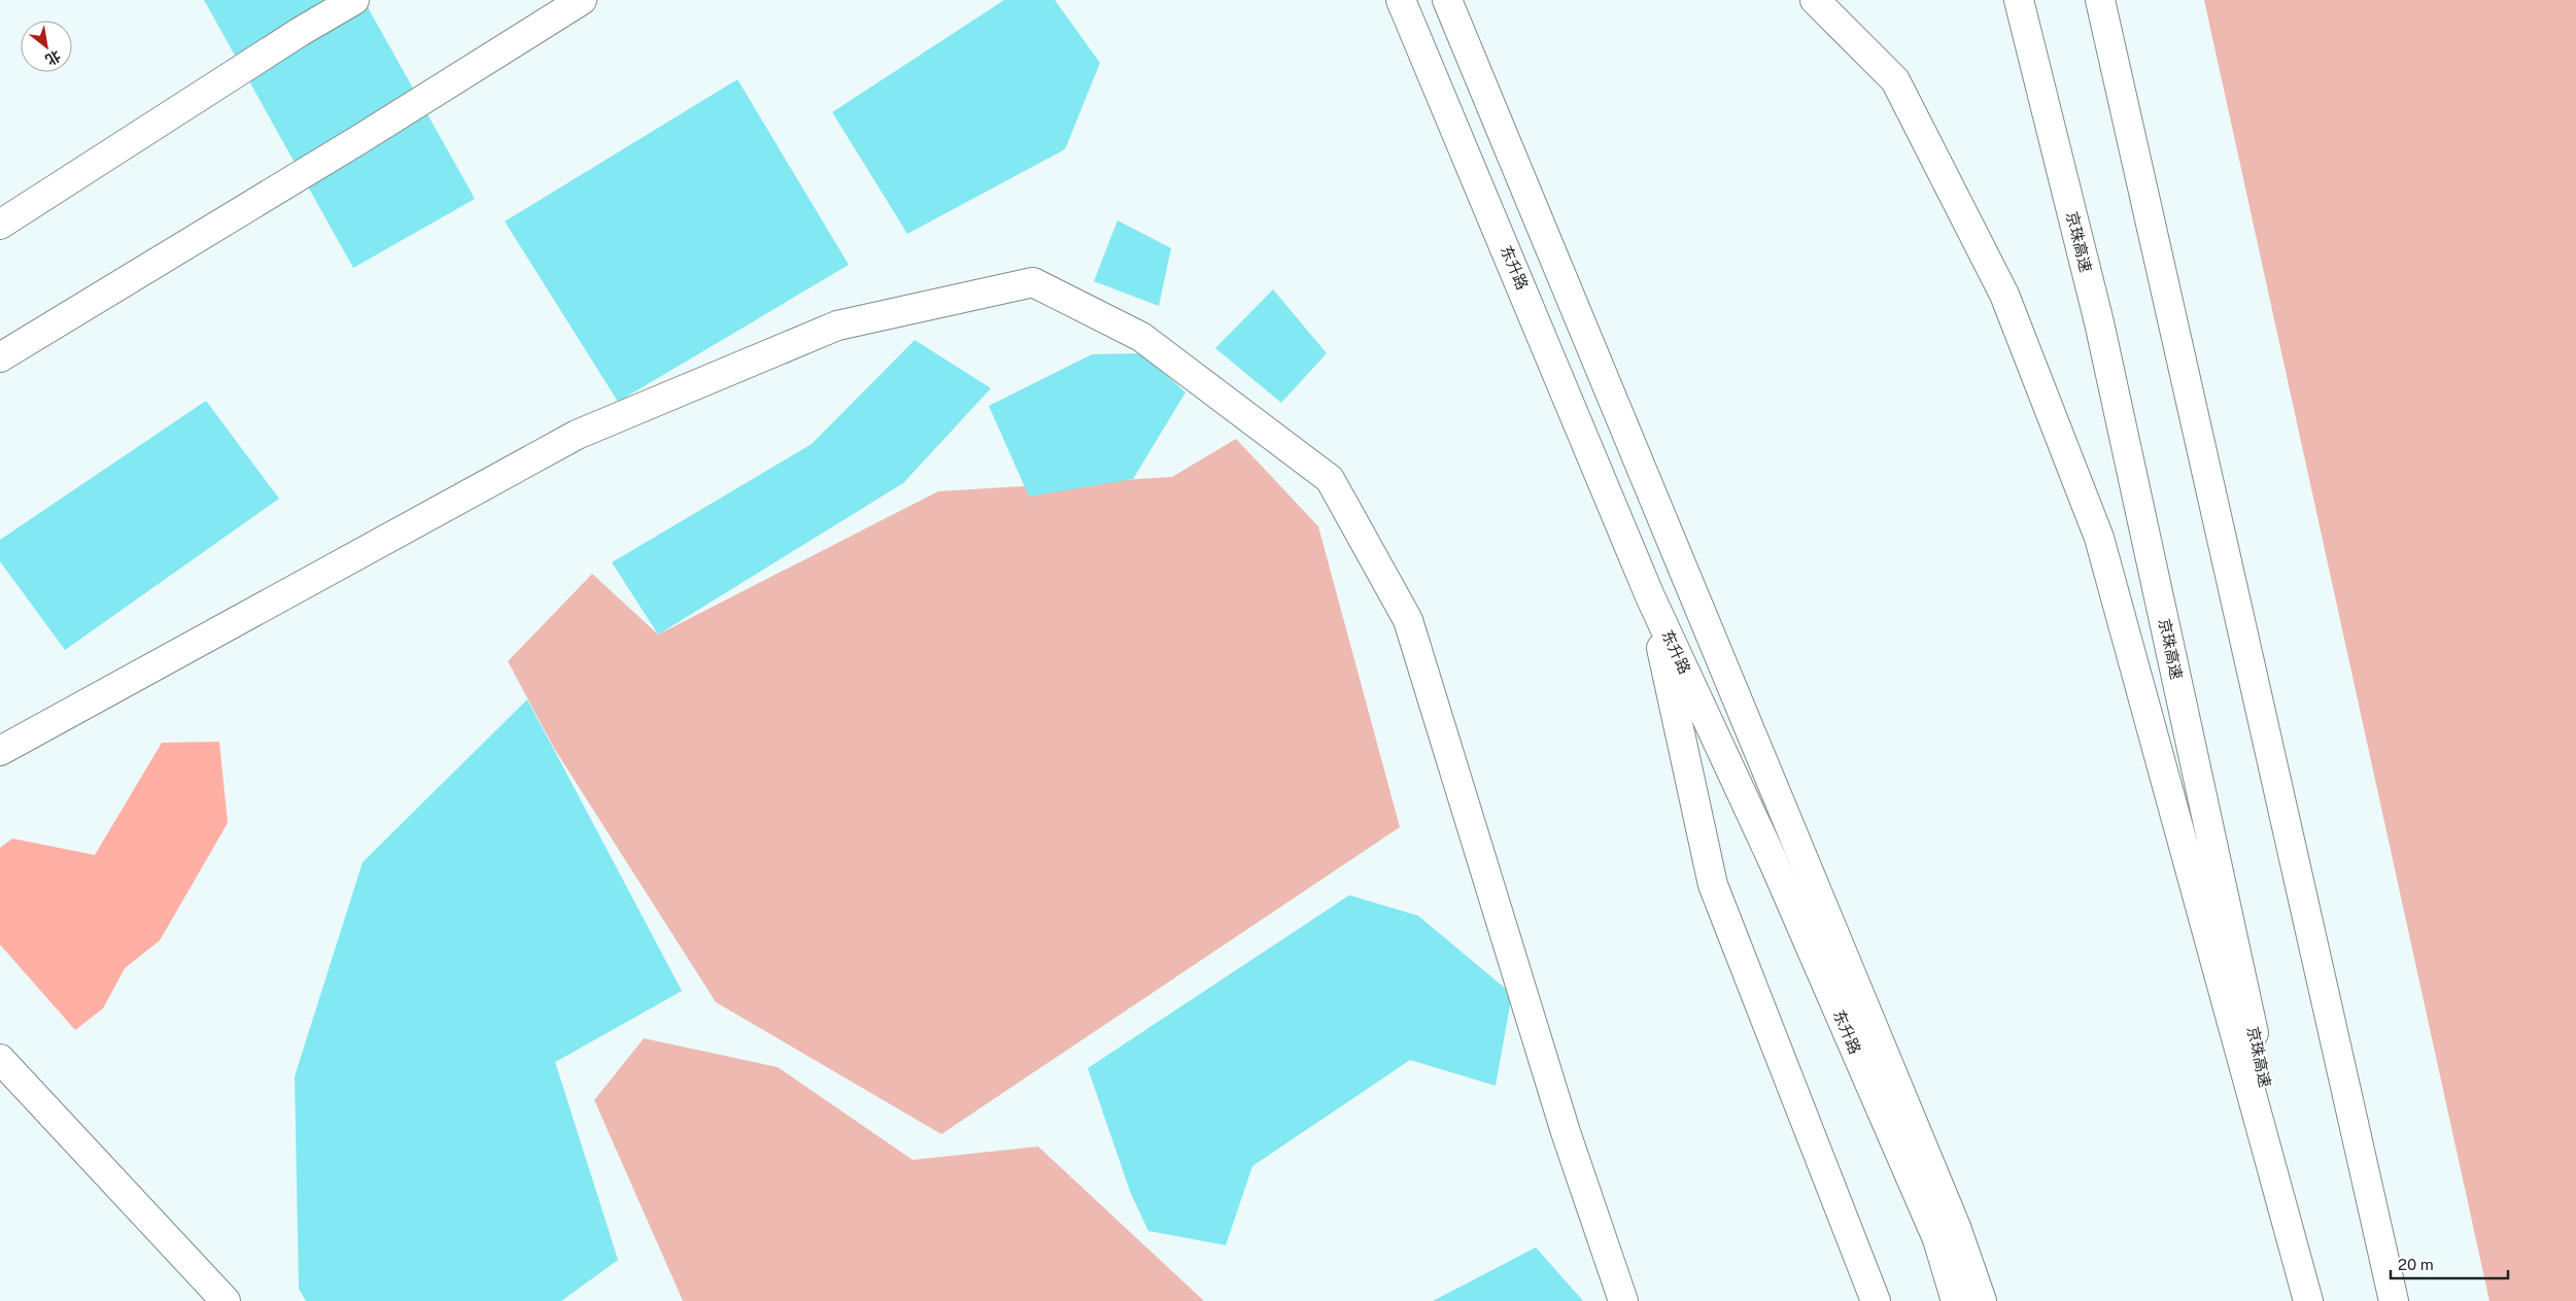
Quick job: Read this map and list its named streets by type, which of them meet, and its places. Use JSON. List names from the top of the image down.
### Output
{
  "streets": {
    "main road": ["京珠高速", "东升路"]
  },
  "scale_bar": "20 m",
  "north": "bottom right"
}
